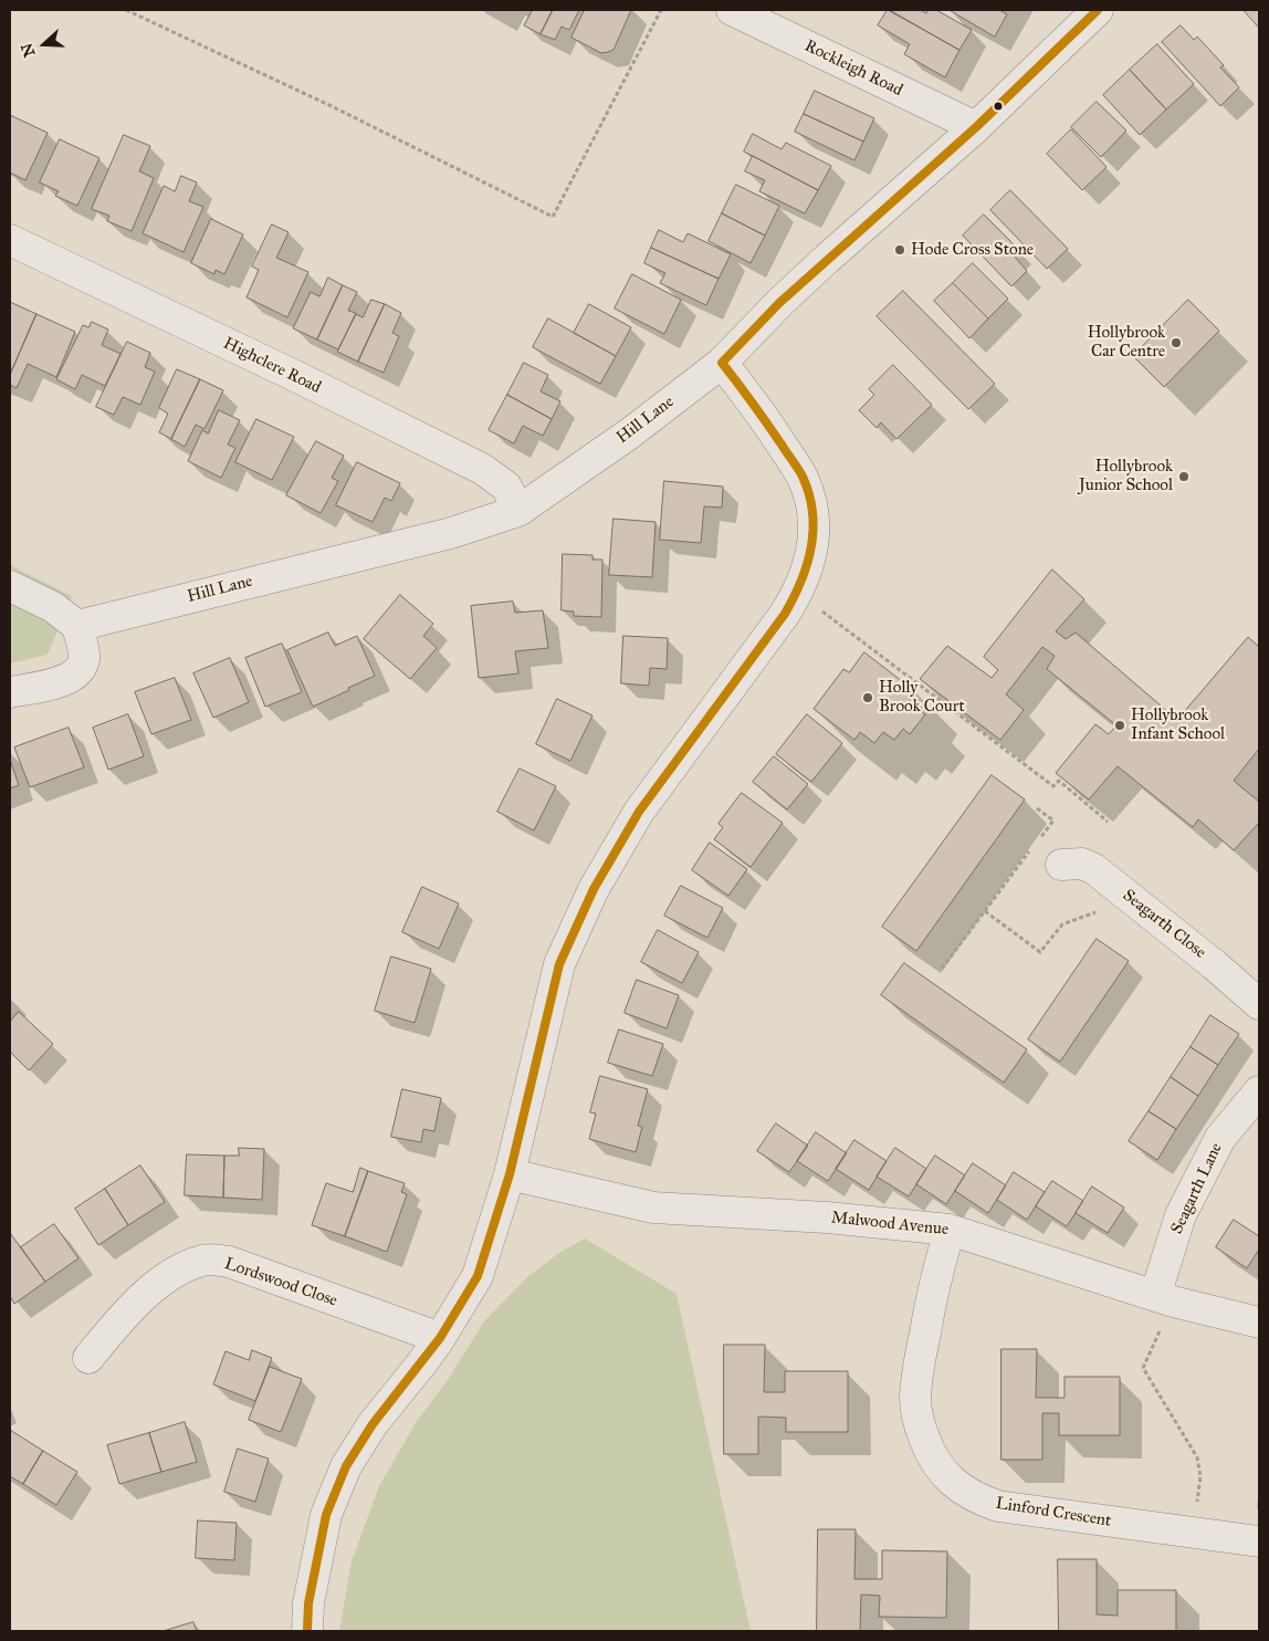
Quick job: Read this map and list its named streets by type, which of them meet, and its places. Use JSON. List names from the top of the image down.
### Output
{
  "streets": {
    "street": [
      "Rockleigh Road",
      "Highclere Road",
      "Hill Lane",
      "Seagarth Close",
      "Seagarth Lane",
      "Malwood Avenue",
      "Lordswood Close",
      "Linford Crescent"
    ]
  },
  "crossings": [
    ["Rockleigh Road", "Hill Lane"],
    ["Highclere Road", "Hill Lane"],
    ["Seagarth Lane", "Malwood Avenue"],
    ["Malwood Avenue", "Linford Crescent"]
  ],
  "places": [
    "Hode Cross Stone",
    "Hollybrook Car Centre",
    "Hollybrook Junior School",
    "Holly Brook Court",
    "Hollybrook Infant School"
  ],
  "north": "left"
}
